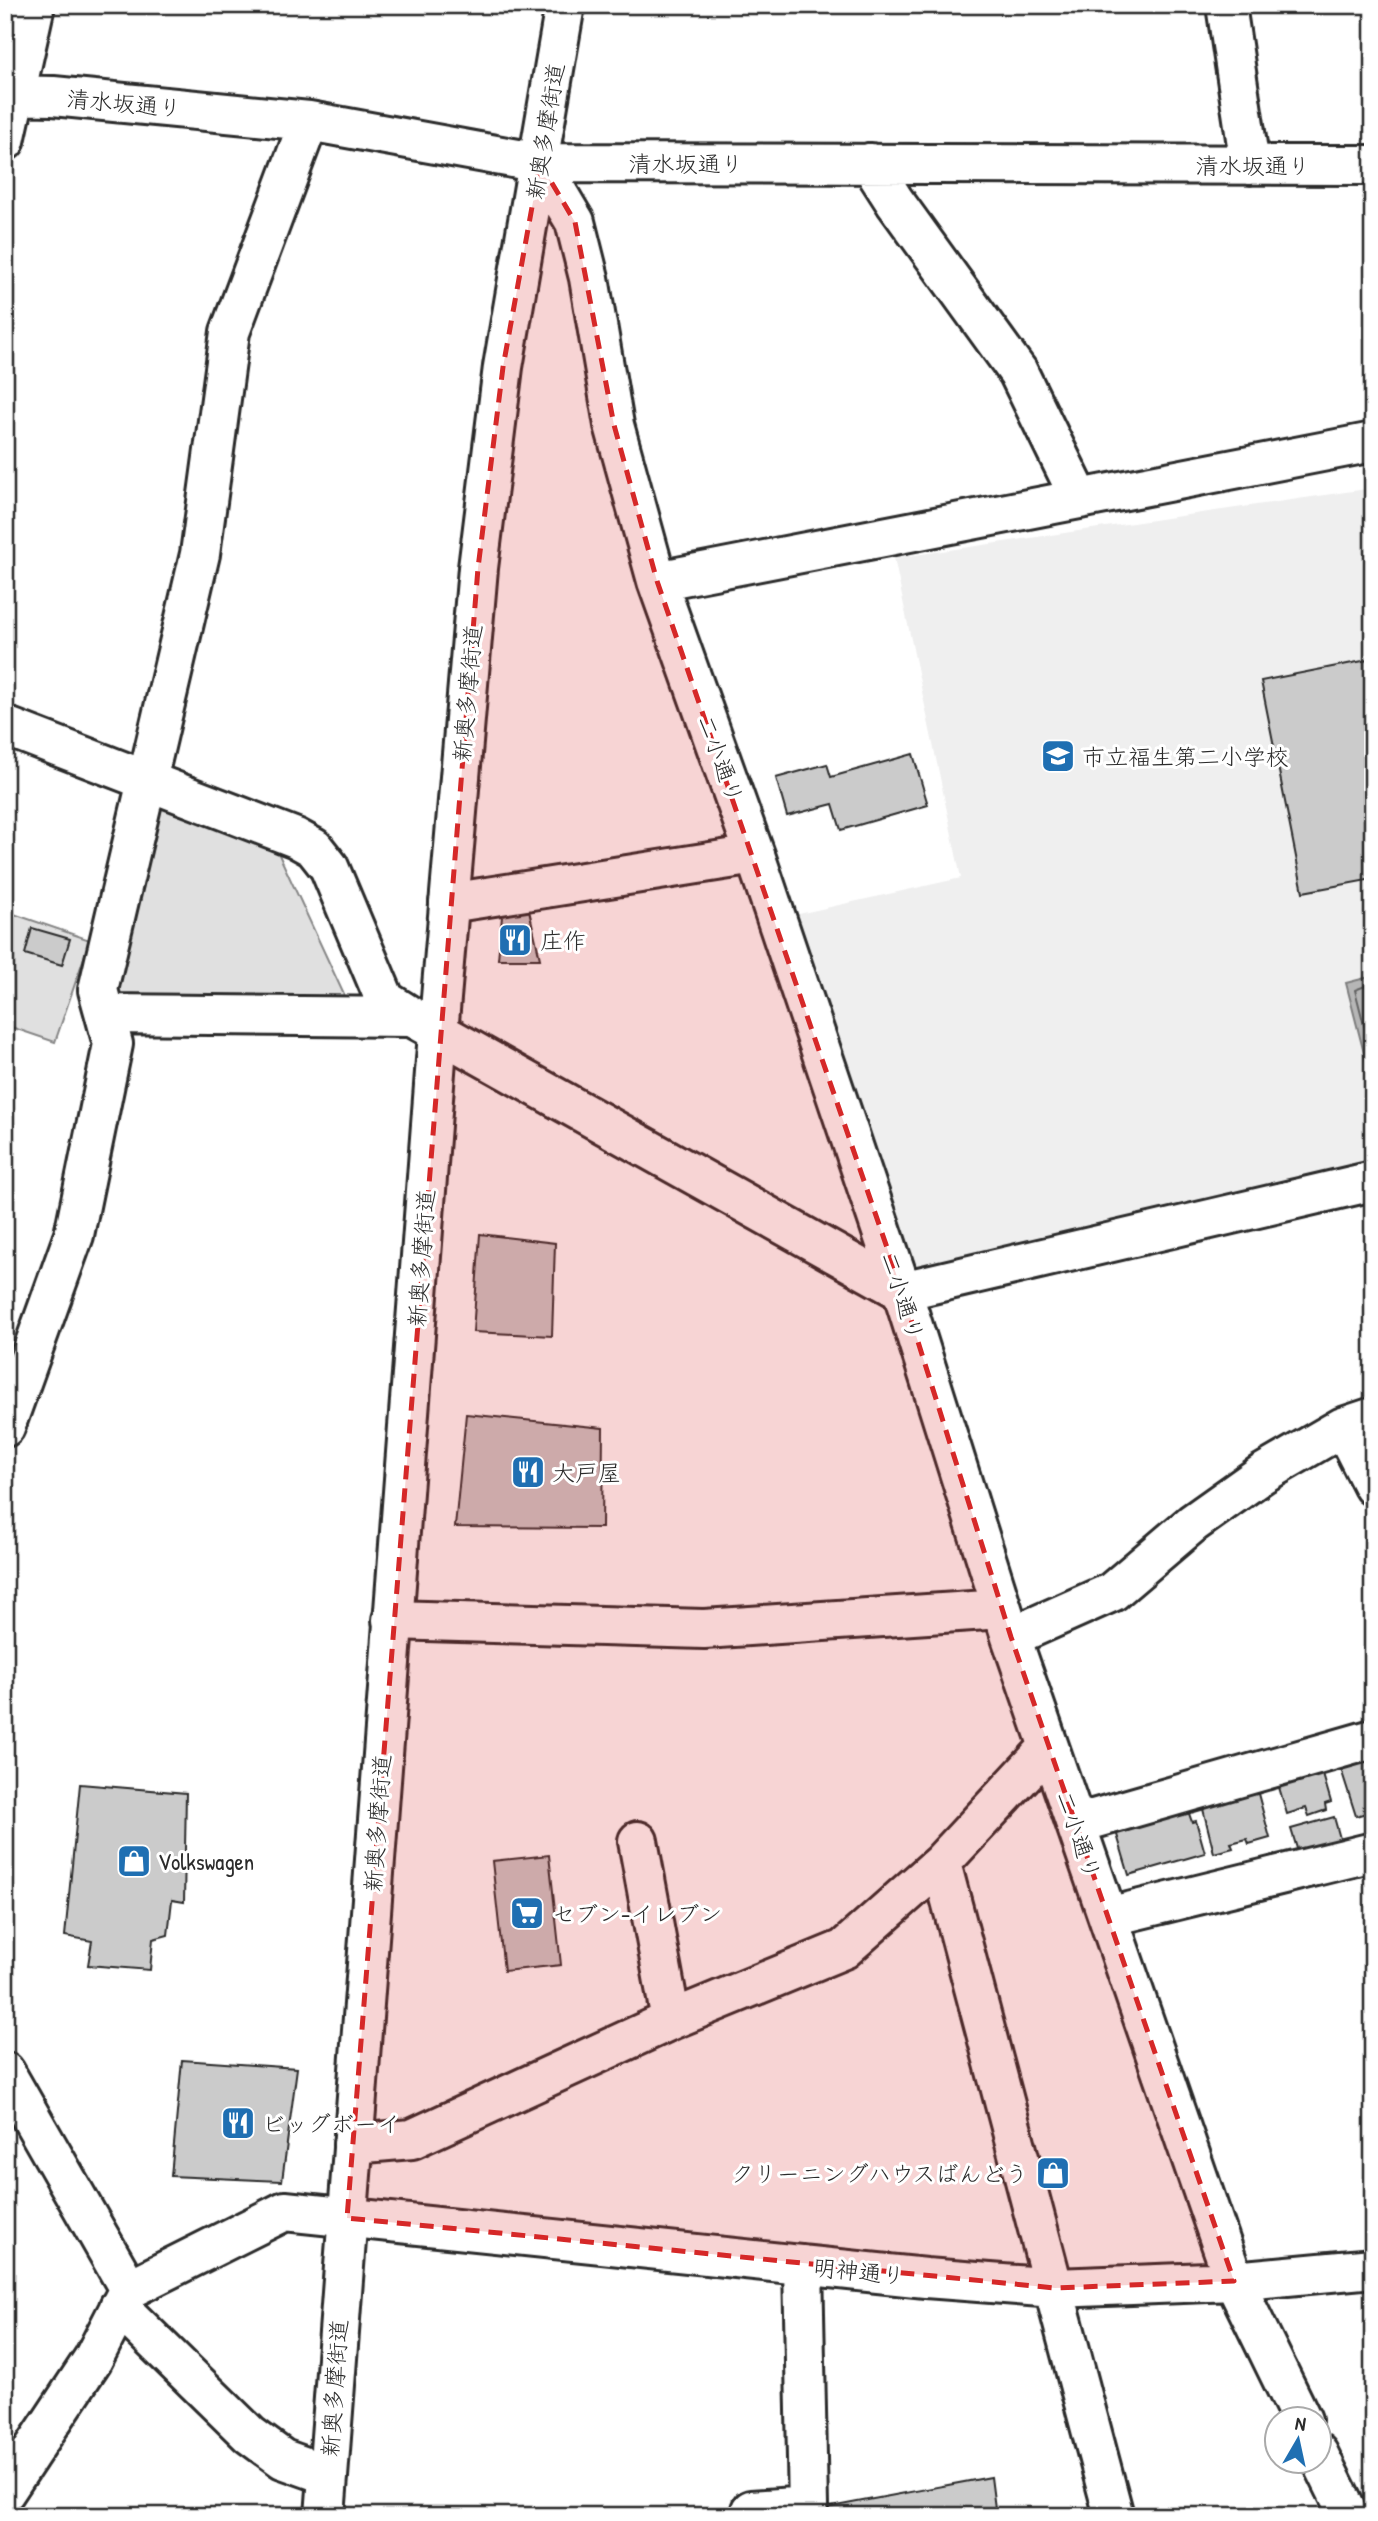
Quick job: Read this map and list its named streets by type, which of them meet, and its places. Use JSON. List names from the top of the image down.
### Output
{
  "streets": {
    "street": [
      "清水坂通り",
      "新奥多摩街道",
      "二小通り",
      "明神通り"
    ]
  },
  "crossings": [
    ["清水坂通り", "新奥多摩街道"],
    ["清水坂通り", "二小通り"],
    ["新奥多摩街道", "二小通り"],
    ["新奥多摩街道", "明神通り"],
    ["二小通り", "明神通り"]
  ],
  "places": {
    "school or university": ["市立福生第二小学校"],
    "restaurant": ["庄作", "大戸屋", "ビッグボーイ"],
    "shop": ["Volkswagen", "クリーニングハウスばんどう"],
    "supermarket": ["セブン-イレブン"]
  },
  "north": "top"
}
